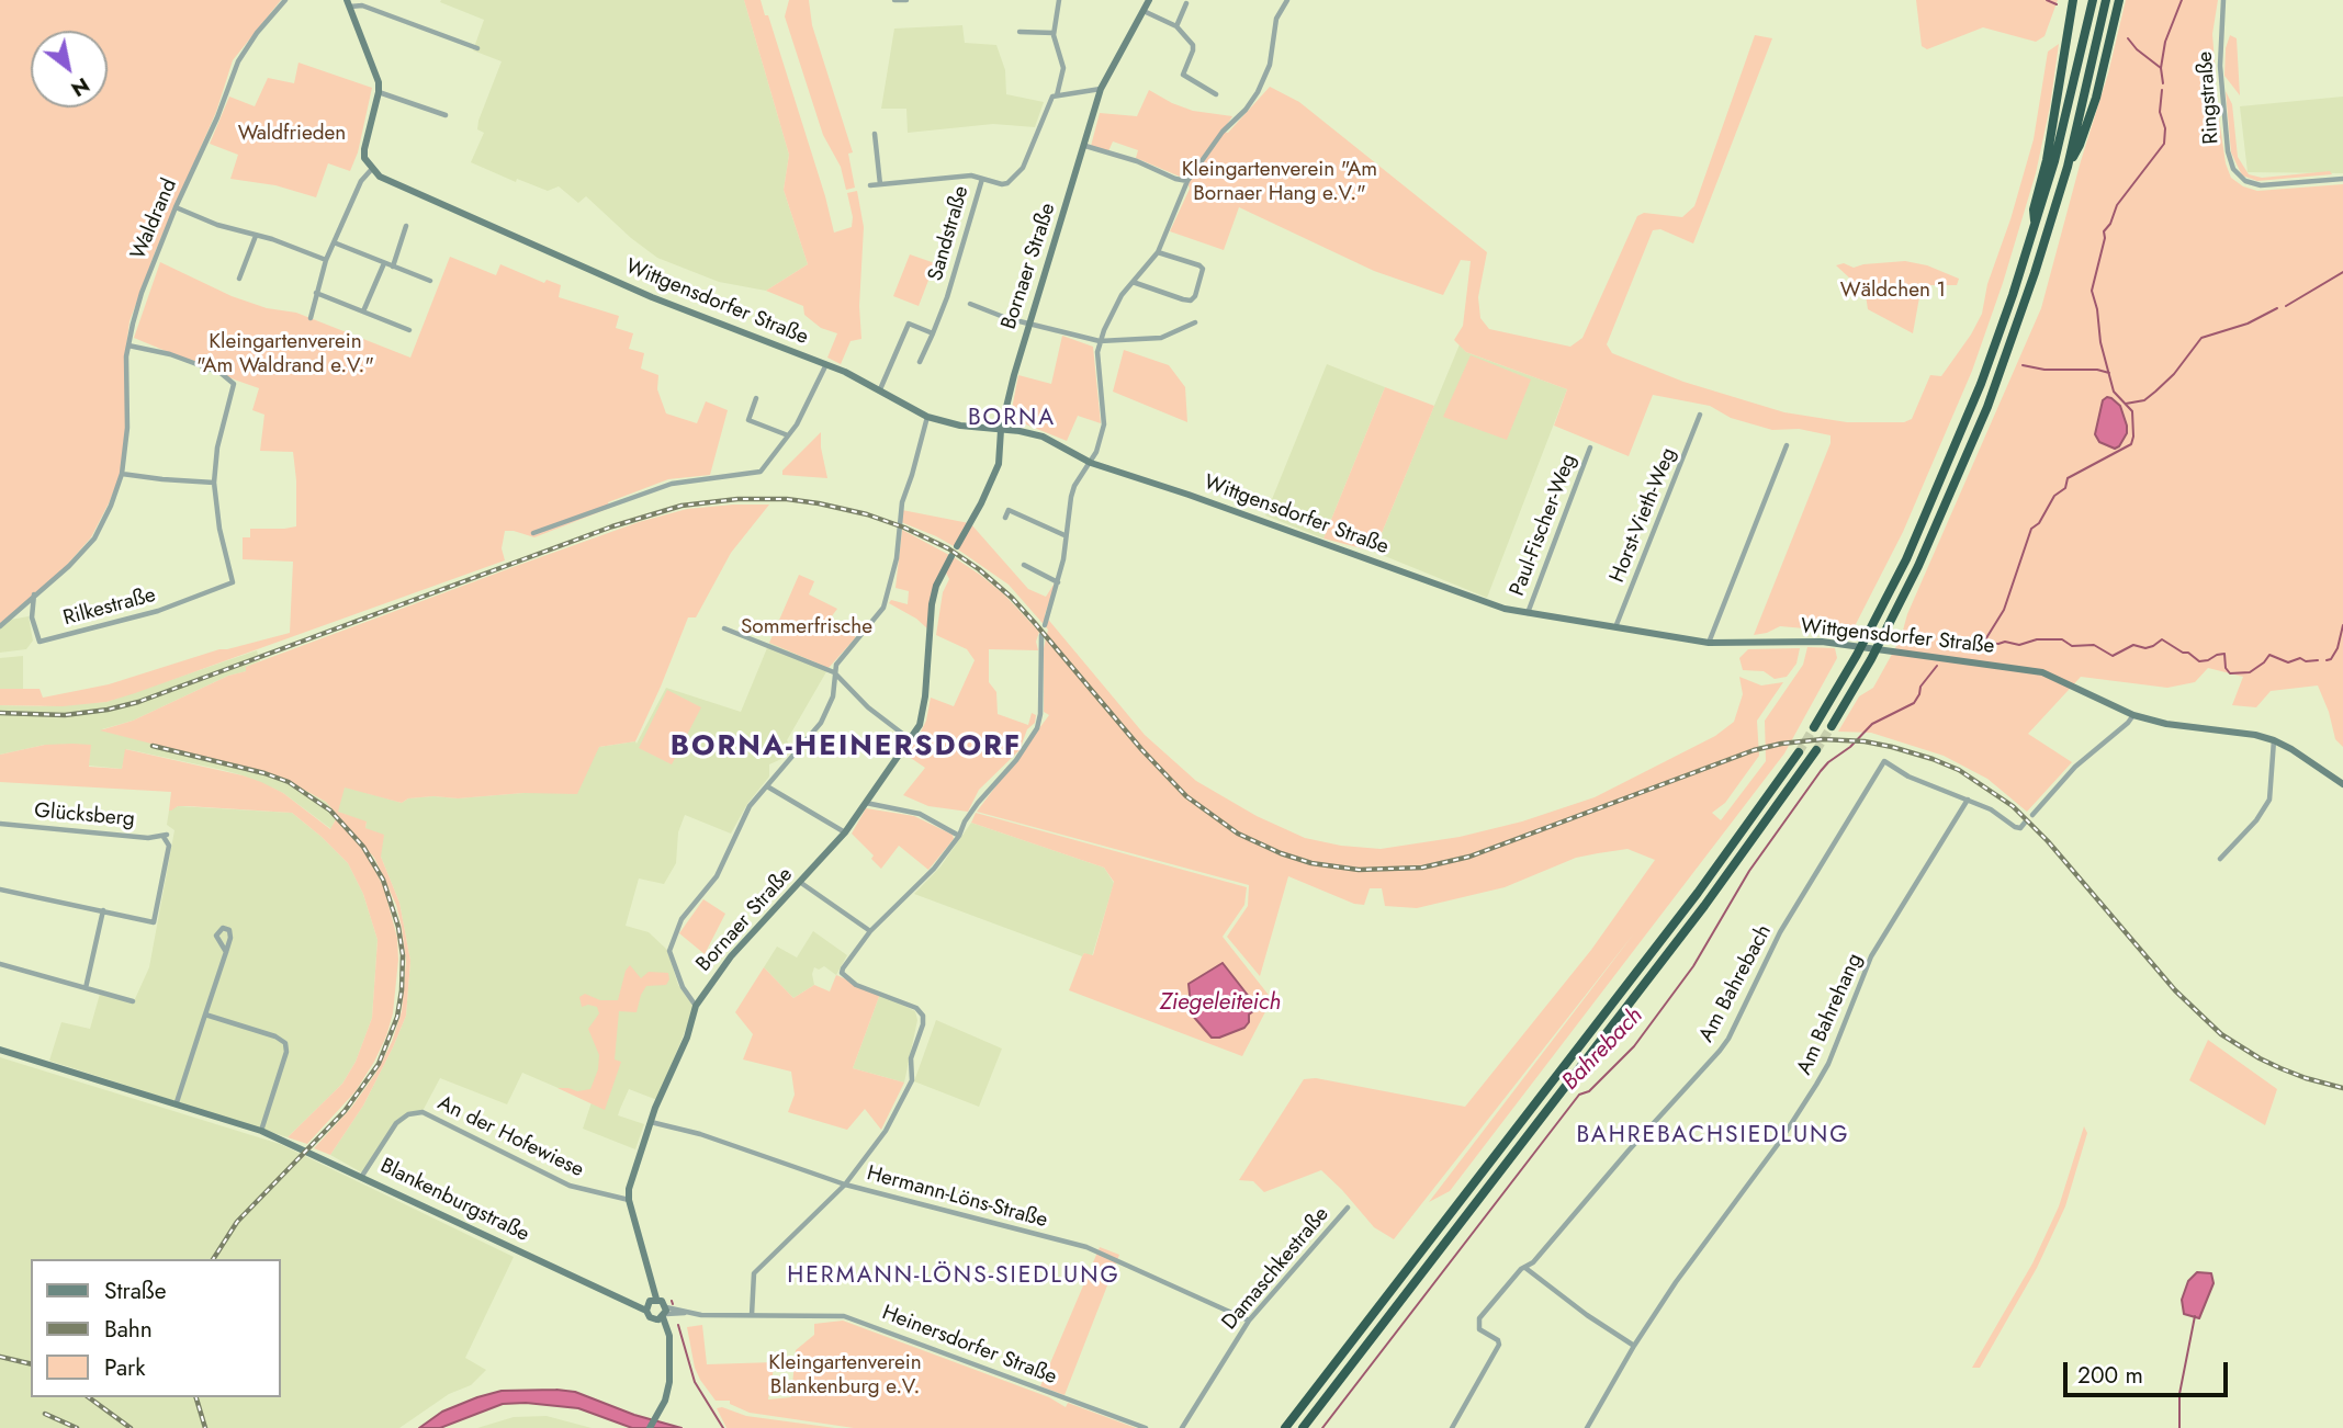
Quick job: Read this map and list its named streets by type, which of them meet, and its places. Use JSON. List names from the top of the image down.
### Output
{
  "streets": {
    "main road": ["Bornaer Straße", "Wittgensdorfer Straße", "Blankenburgstraße"],
    "street": [
      "Ringstraße",
      "Waldrand",
      "Sandstraße",
      "Horst-Vieth-Weg",
      "Paul-Fischer-Weg",
      "Rilkestraße",
      "Glücksberg",
      "Am Bahrebach",
      "Am Bahrehang",
      "An der Hofewiese",
      "Hermann-Löns-Straße",
      "Damaschkestraße",
      "Heinersdorfer Straße"
    ]
  },
  "crossings": [
    ["Waldrand", "Rilkestraße"],
    ["Bornaer Straße", "Wittgensdorfer Straße"],
    ["Bornaer Straße", "An der Hofewiese"],
    ["Bornaer Straße", "Hermann-Löns-Straße"],
    ["Bornaer Straße", "Blankenburgstraße"],
    ["Wittgensdorfer Straße", "Horst-Vieth-Weg"],
    ["Wittgensdorfer Straße", "Paul-Fischer-Weg"],
    ["Am Bahrebach", "Am Bahrehang"],
    ["An der Hofewiese", "Blankenburgstraße"],
    ["Hermann-Löns-Straße", "Damaschkestraße"]
  ],
  "districts": [
    "BORNA",
    "BORNA-HEINERSDORF",
    "BAHREBACHSIEDLUNG",
    "HERMANN-LÖNS-SIEDLUNG"
  ],
  "water": ["Ziegeleiteich", "Bahrebach"],
  "parks": [
    "Waldfrieden",
    "Kleingartenverein \"Am Bornaer Hang e.V.\"",
    "Wäldchen 1",
    "Kleingartenverein \"Am Waldrand e.V.\"",
    "Sommerfrische",
    "Kleingartenverein Blankenburg e.V."
  ],
  "legend": ["Straße", "Bahn", "Park"],
  "scale_bar": "200 m",
  "north": "bottom right"
}
